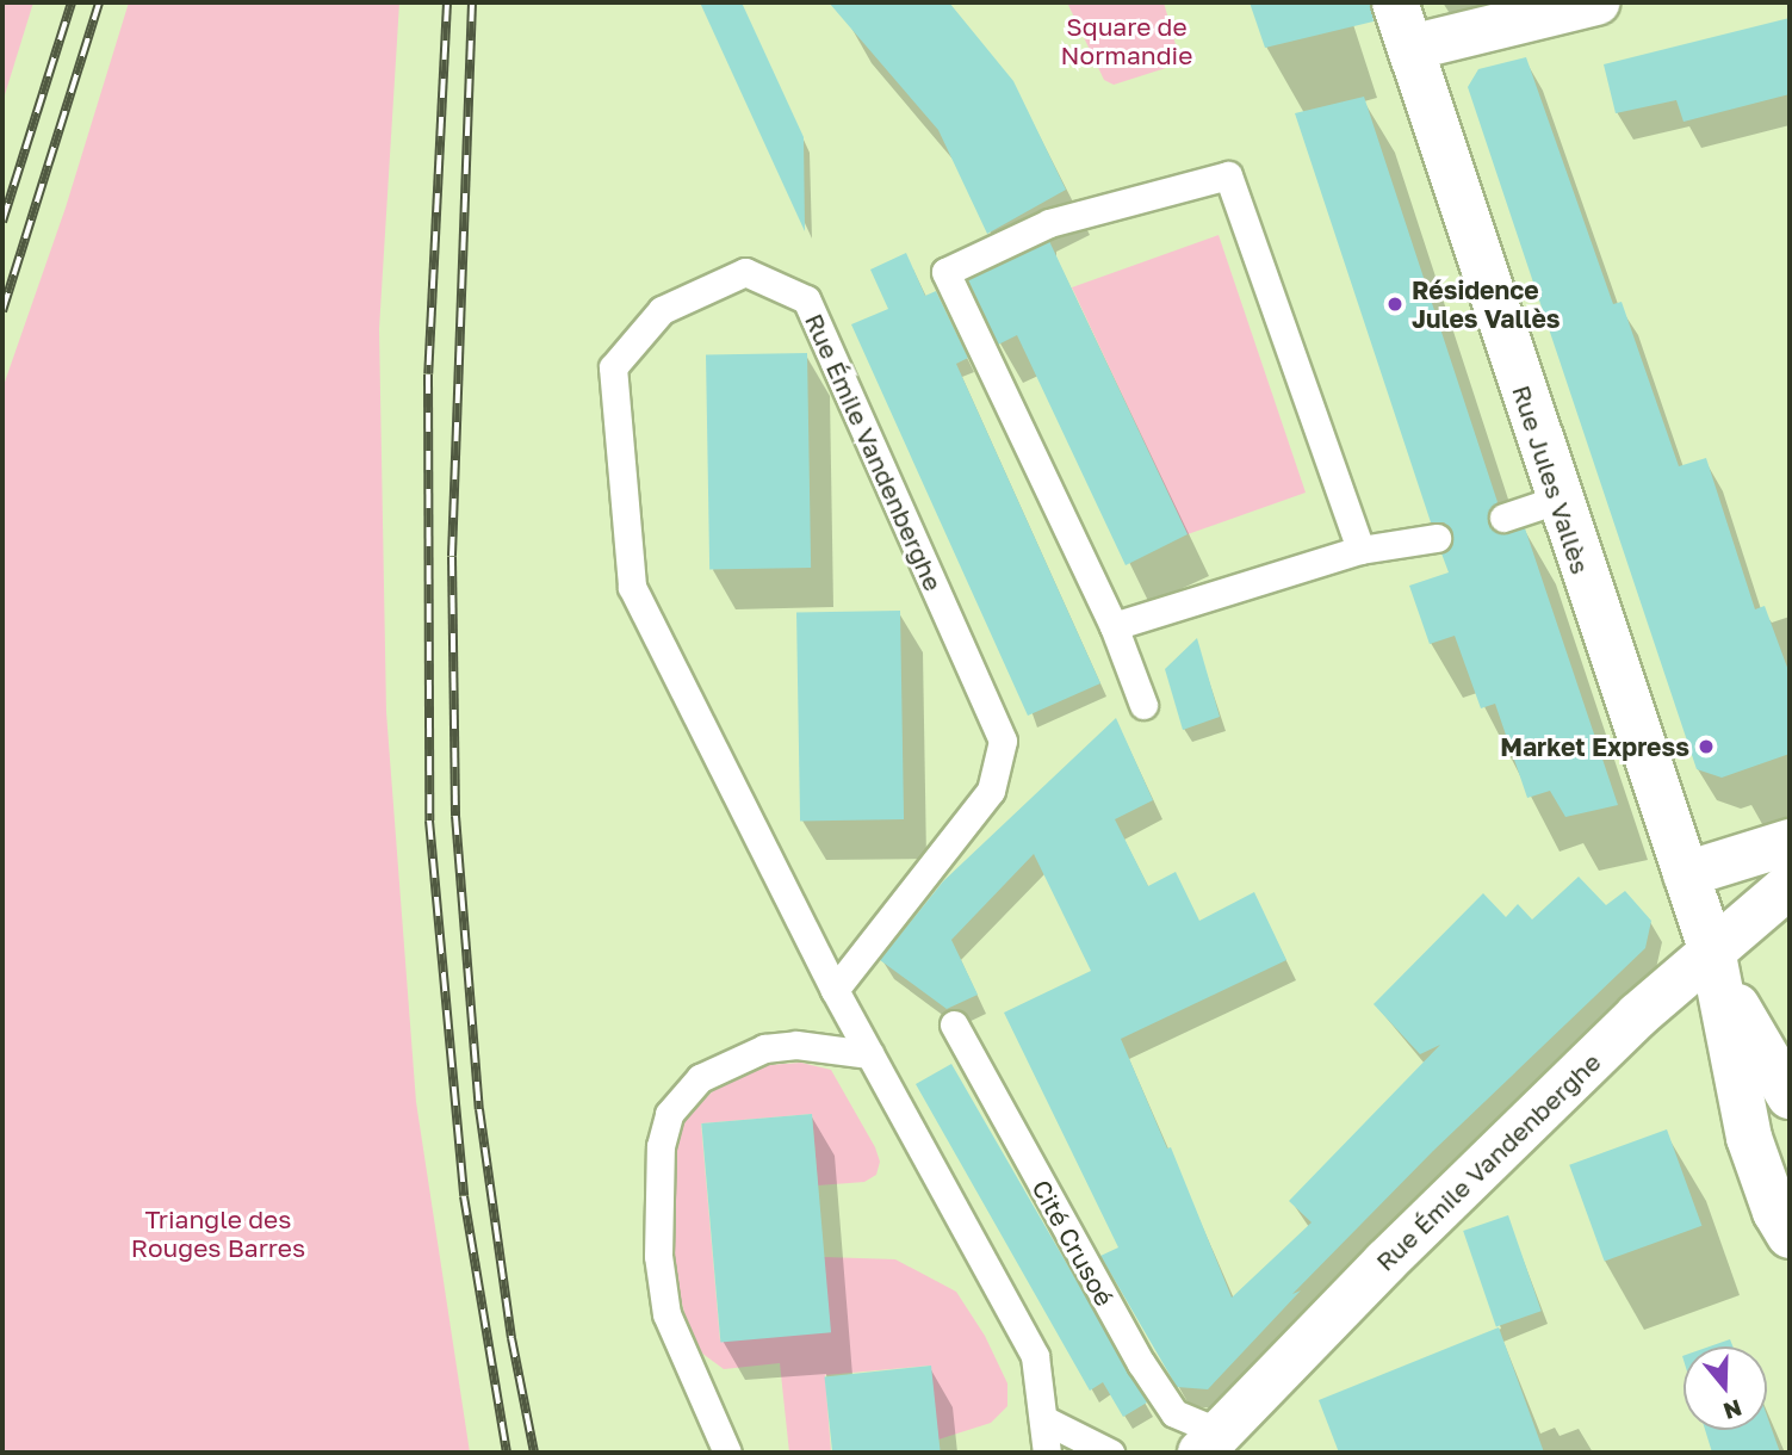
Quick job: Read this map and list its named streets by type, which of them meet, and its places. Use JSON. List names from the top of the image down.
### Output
{
  "streets": {
    "street": ["Rue Émile Vandenberghe", "Rue Jules Vallès"],
    "lane": ["Cité Crusoé"]
  },
  "crossings": [
    ["Rue Émile Vandenberghe", "Rue Jules Vallès"],
    ["Rue Émile Vandenberghe", "Cité Crusoé"]
  ],
  "parks": ["Square de Normandie", "Triangle des Rouges Barres"],
  "places": ["Résidence Jules Vallès", "Market Express"],
  "north": "bottom"
}
